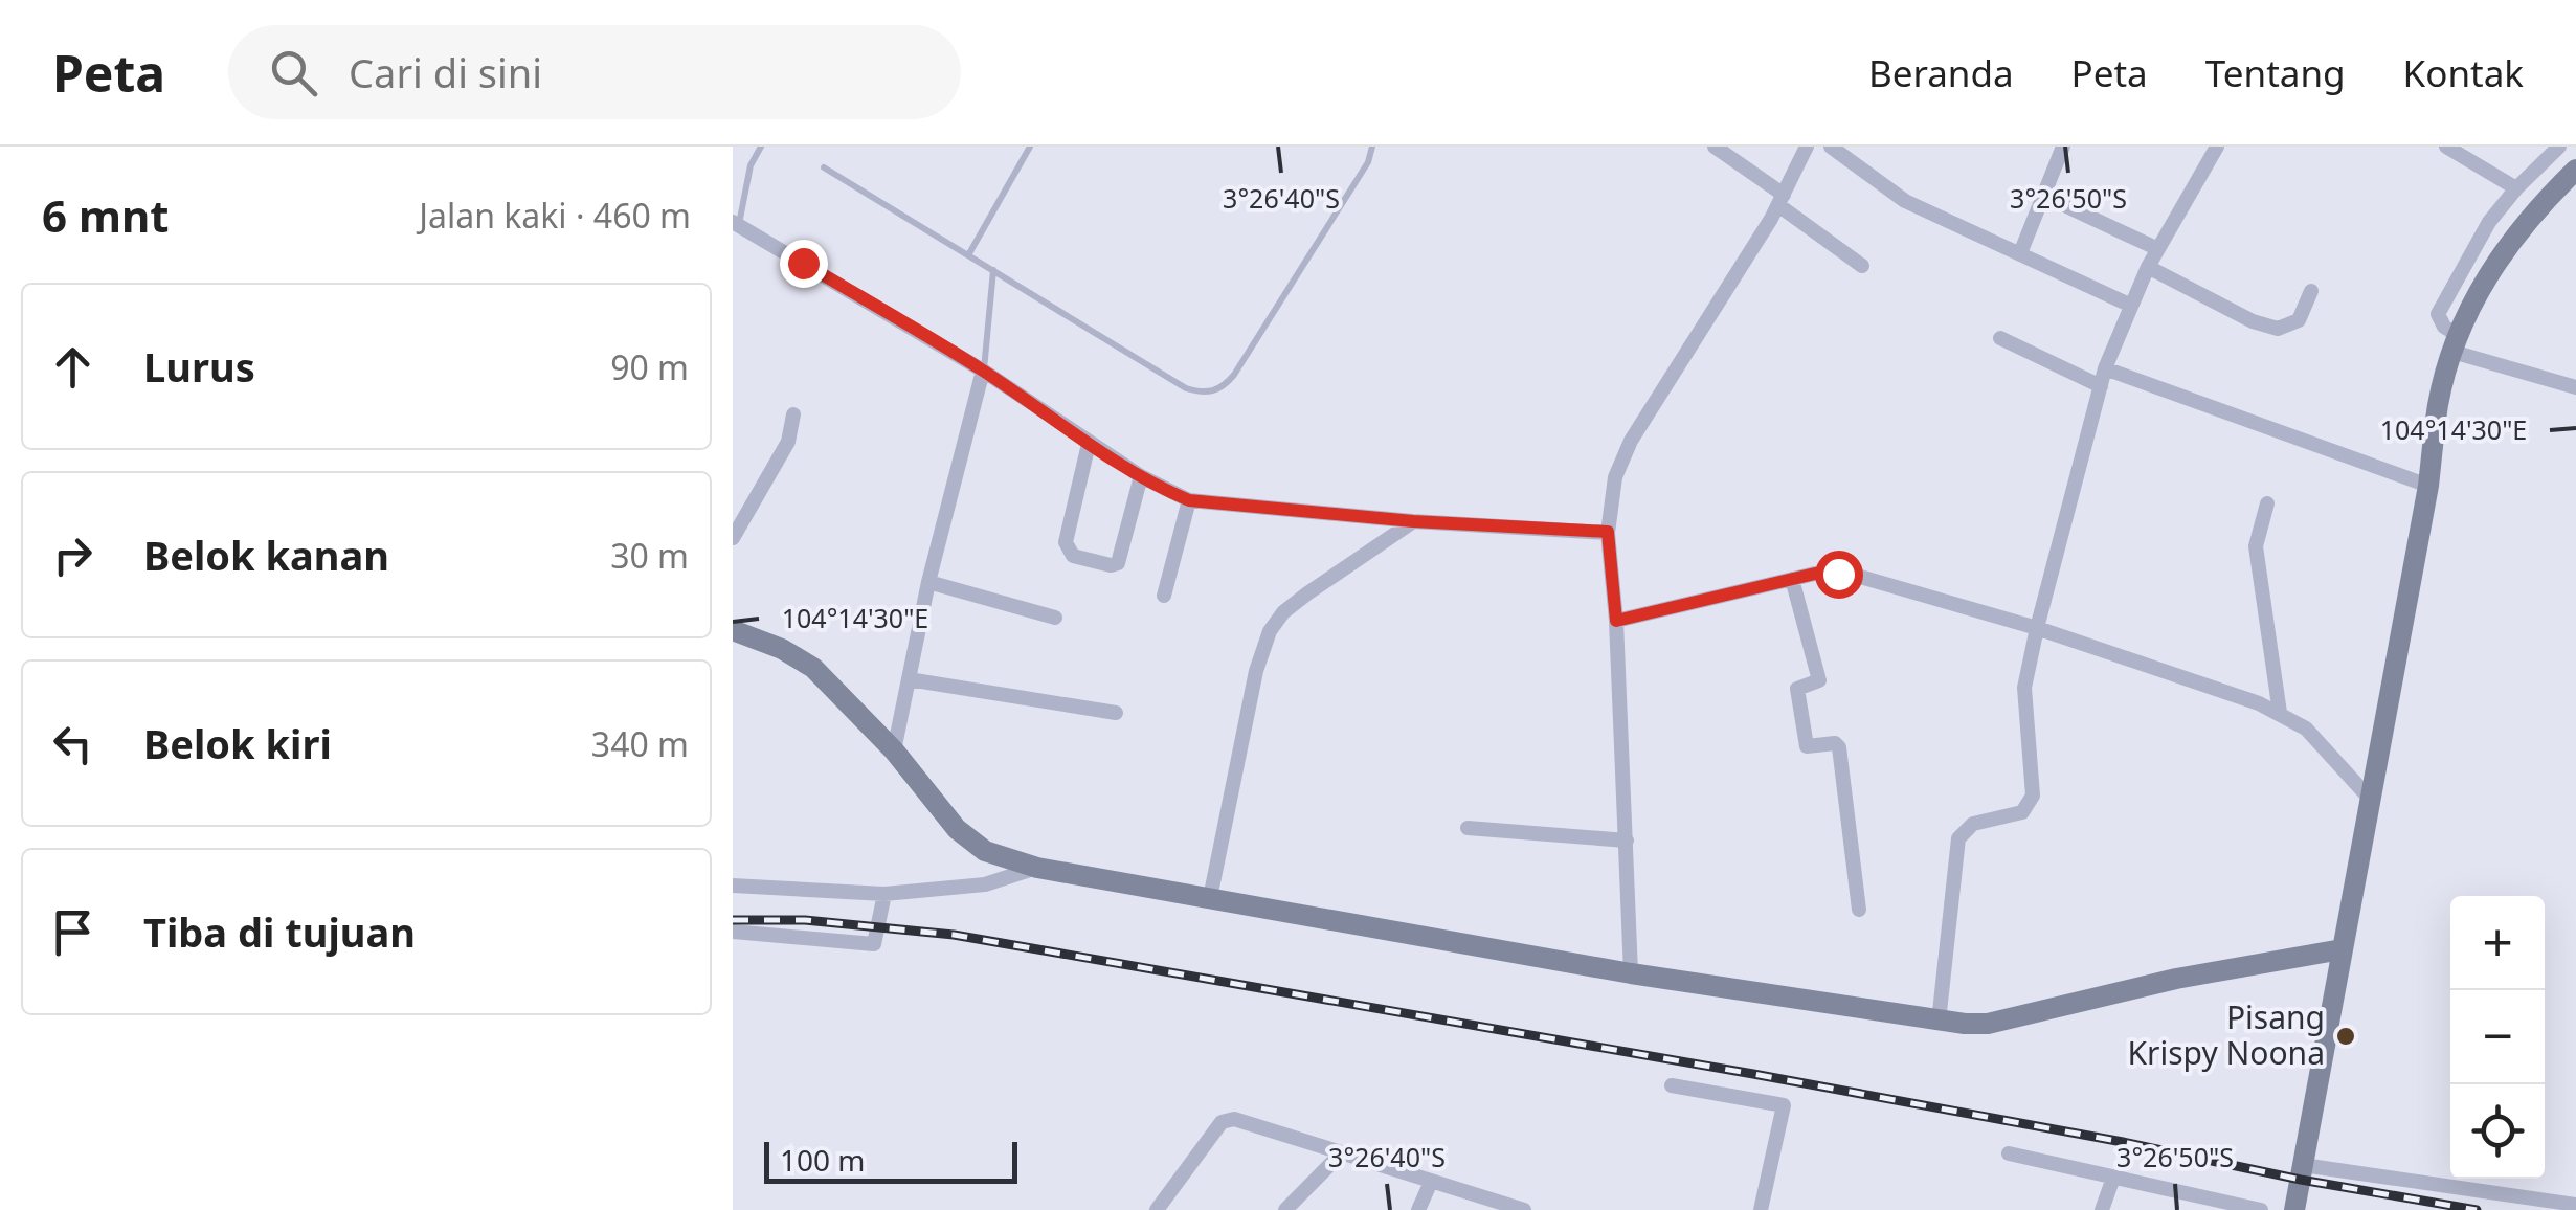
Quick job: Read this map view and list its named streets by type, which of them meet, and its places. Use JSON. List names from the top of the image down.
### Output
{
  "places": ["Pisang Krispy Noona"],
  "scale_bar": "100 m",
  "page": {
    "header": "Peta",
    "search": "Cari di sini",
    "nav": [
      "Beranda",
      "Peta",
      "Tentang",
      "Kontak"
    ],
    "heading": ["6 mnt", "Jalan kaki · 460 m"],
    "list": [
      ["Lurus", "90 m"],
      ["Belok kanan", "30 m"],
      ["Belok kiri", "340 m"],
      "Tiba di tujuan"
    ],
    "map_buttons": ["+", "−"],
    "scale": "100 m"
  },
  "coordinates": ["3°26'40\"S", "3°26'50\"S", "104°14'30\"E"]
}
